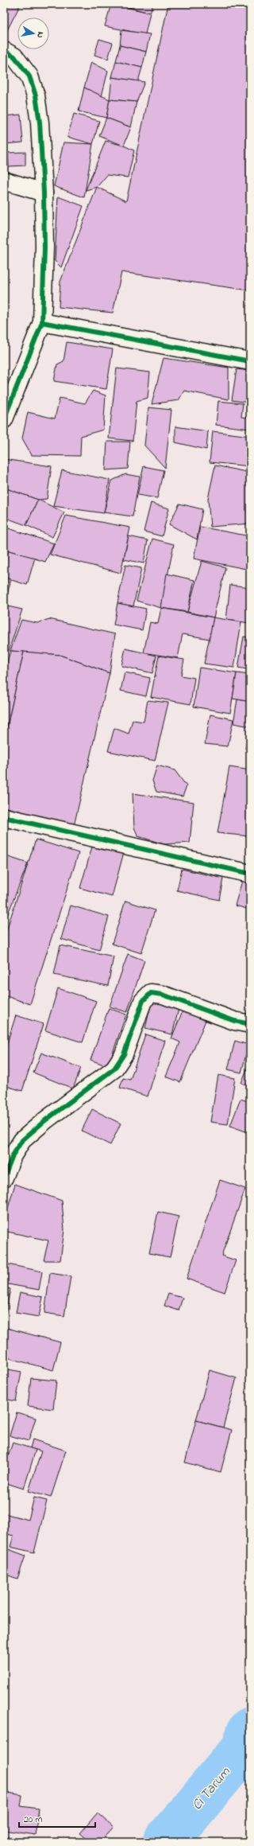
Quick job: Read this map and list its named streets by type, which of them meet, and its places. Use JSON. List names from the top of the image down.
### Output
{
  "water": ["Ci Tarum"],
  "scale_bar": "20 m",
  "north": "right"
}
